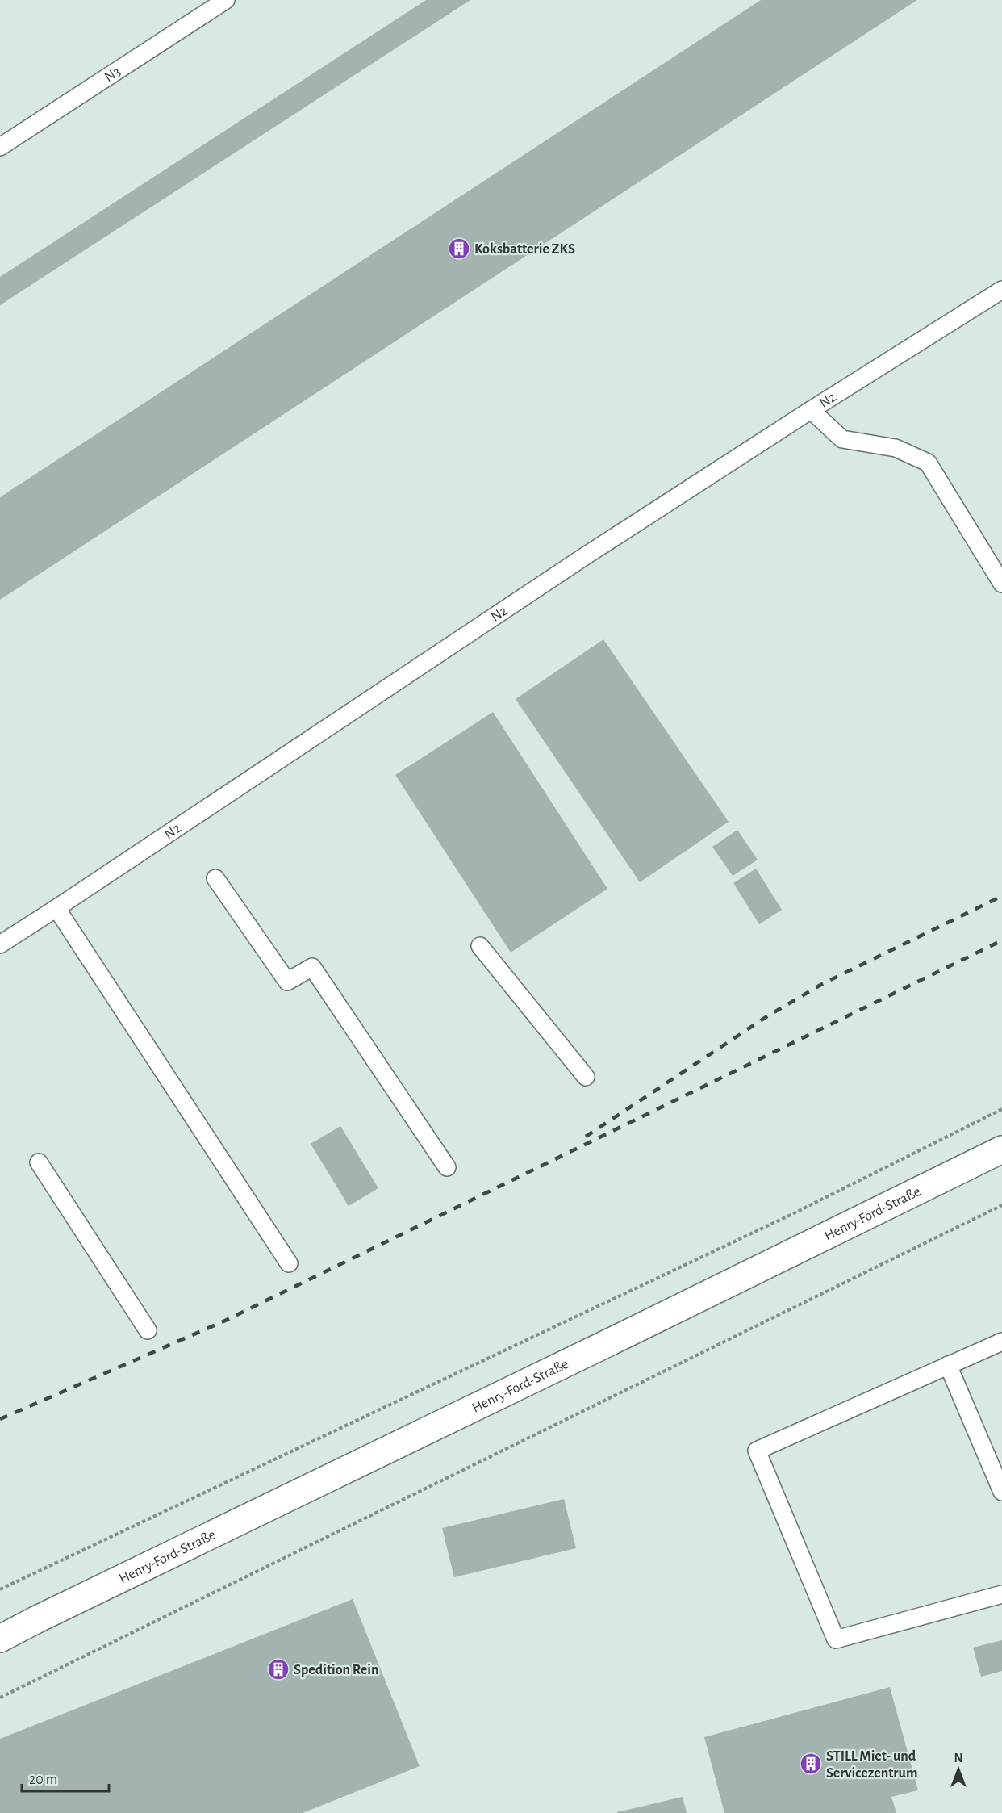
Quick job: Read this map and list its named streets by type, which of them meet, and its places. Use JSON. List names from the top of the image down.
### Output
{
  "streets": {
    "street": ["Henry-Ford-Straße"],
    "lane": ["N3", "N2"]
  },
  "places": {
    "building": ["Koksbatterie ZKS", "Spedition Rein", "STILL Miet- und Servicezentrum"]
  },
  "scale_bar": "20 m",
  "north": "top"
}
